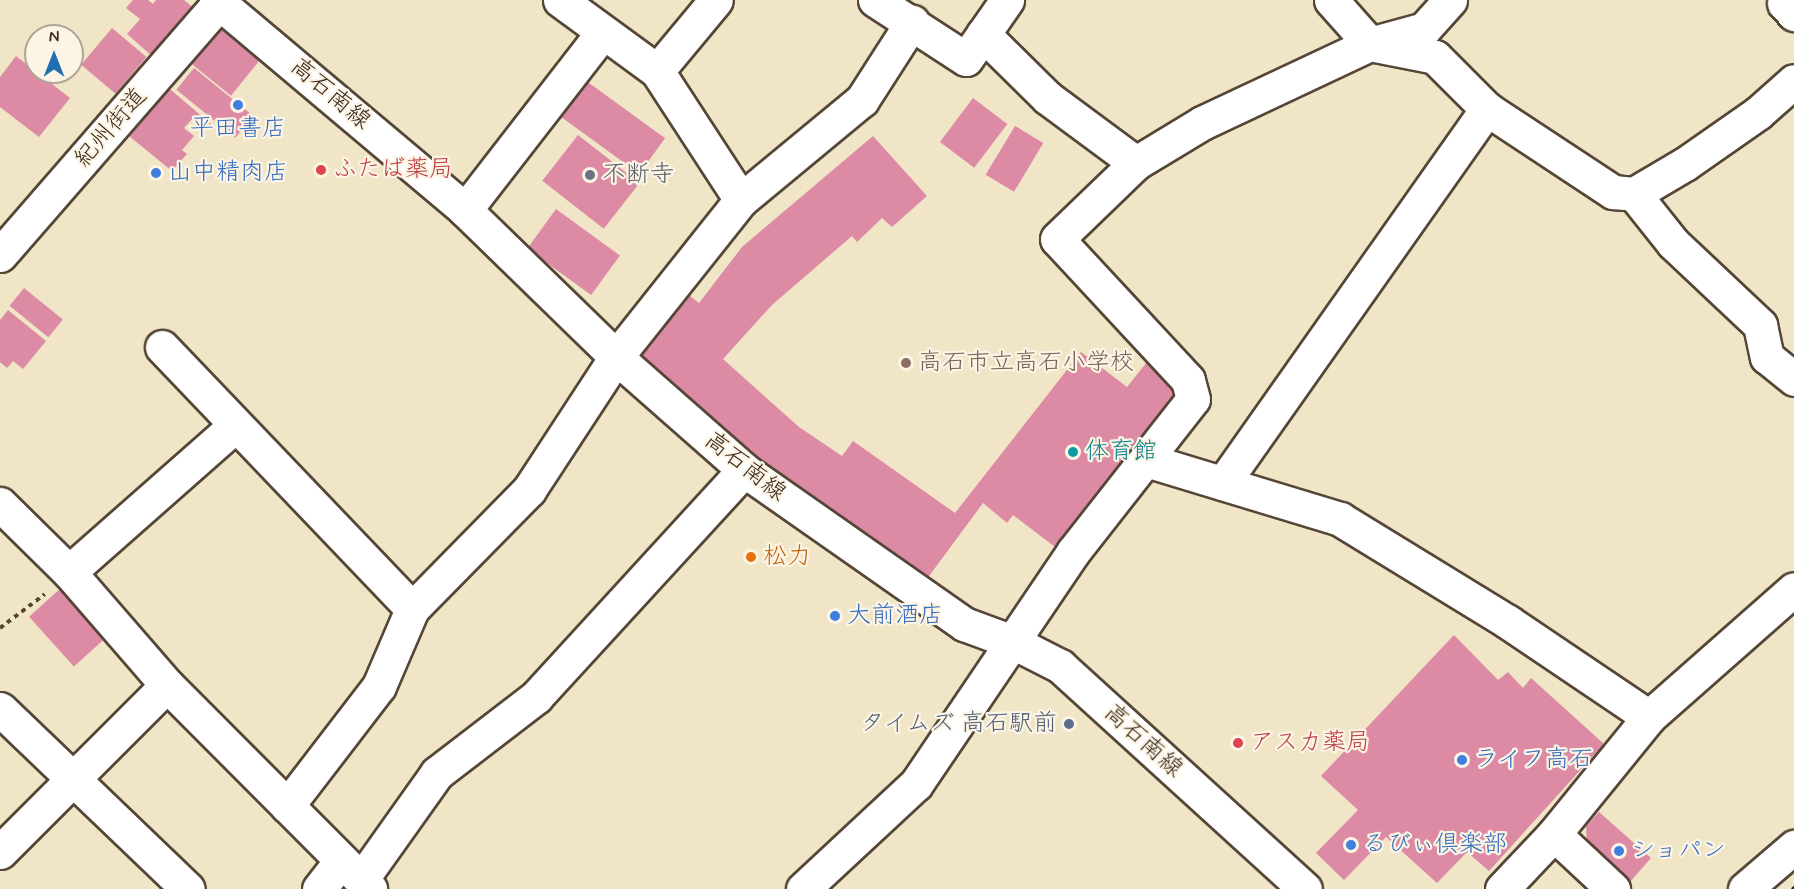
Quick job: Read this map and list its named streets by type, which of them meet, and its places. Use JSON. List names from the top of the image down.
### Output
{
  "streets": {
    "street": ["高石南線", "紀州街道"]
  },
  "crossings": [
    ["高石南線", "紀州街道"]
  ],
  "places": [
    "平田書店",
    "ふたば薬局",
    "山中精肉店",
    "不断寺",
    "高石市立高石小学校",
    "体育館",
    "松力",
    "大前酒店",
    "タイムズ 高石駅前",
    "アスカ薬局",
    "ライフ高石",
    "るびぃ倶楽部",
    "ショパン"
  ],
  "north": "top"
}
